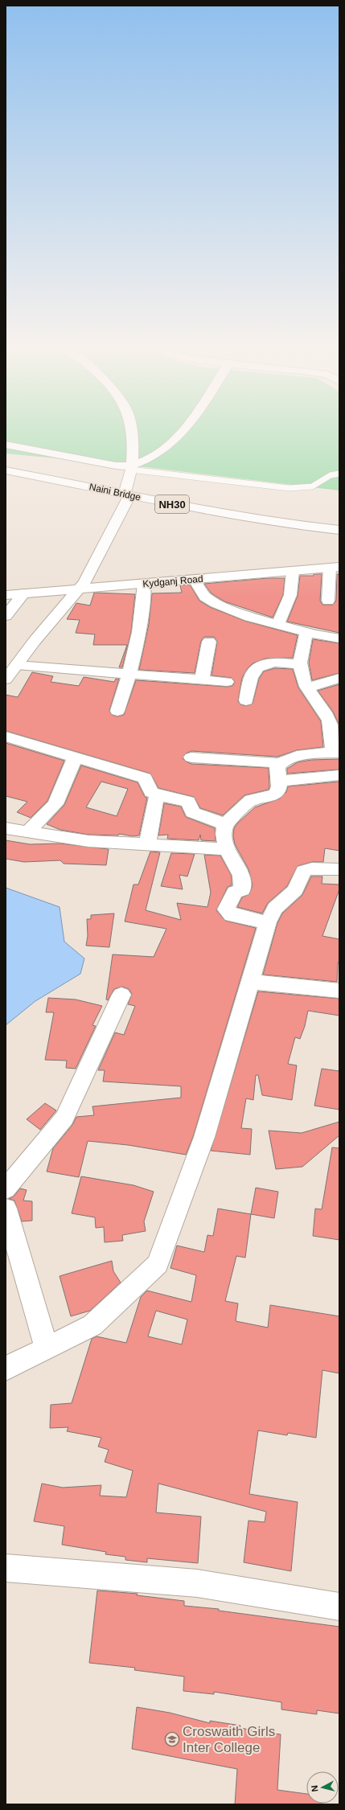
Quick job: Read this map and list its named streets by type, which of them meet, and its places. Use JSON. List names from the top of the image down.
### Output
{
  "streets": {
    "main road": ["Naini Bridge", "NH30", "Kydganj Road"]
  },
  "places": {
    "school or university": ["Croswaith Girls Inter College"]
  },
  "north": "left"
}
